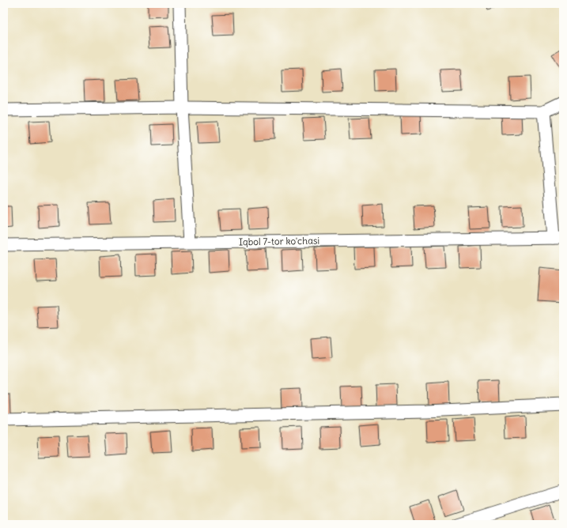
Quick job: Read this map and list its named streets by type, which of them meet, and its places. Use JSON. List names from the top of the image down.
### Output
{
  "streets": {
    "street": ["Iqbol 7-tor ko'chasi"]
  }
}
